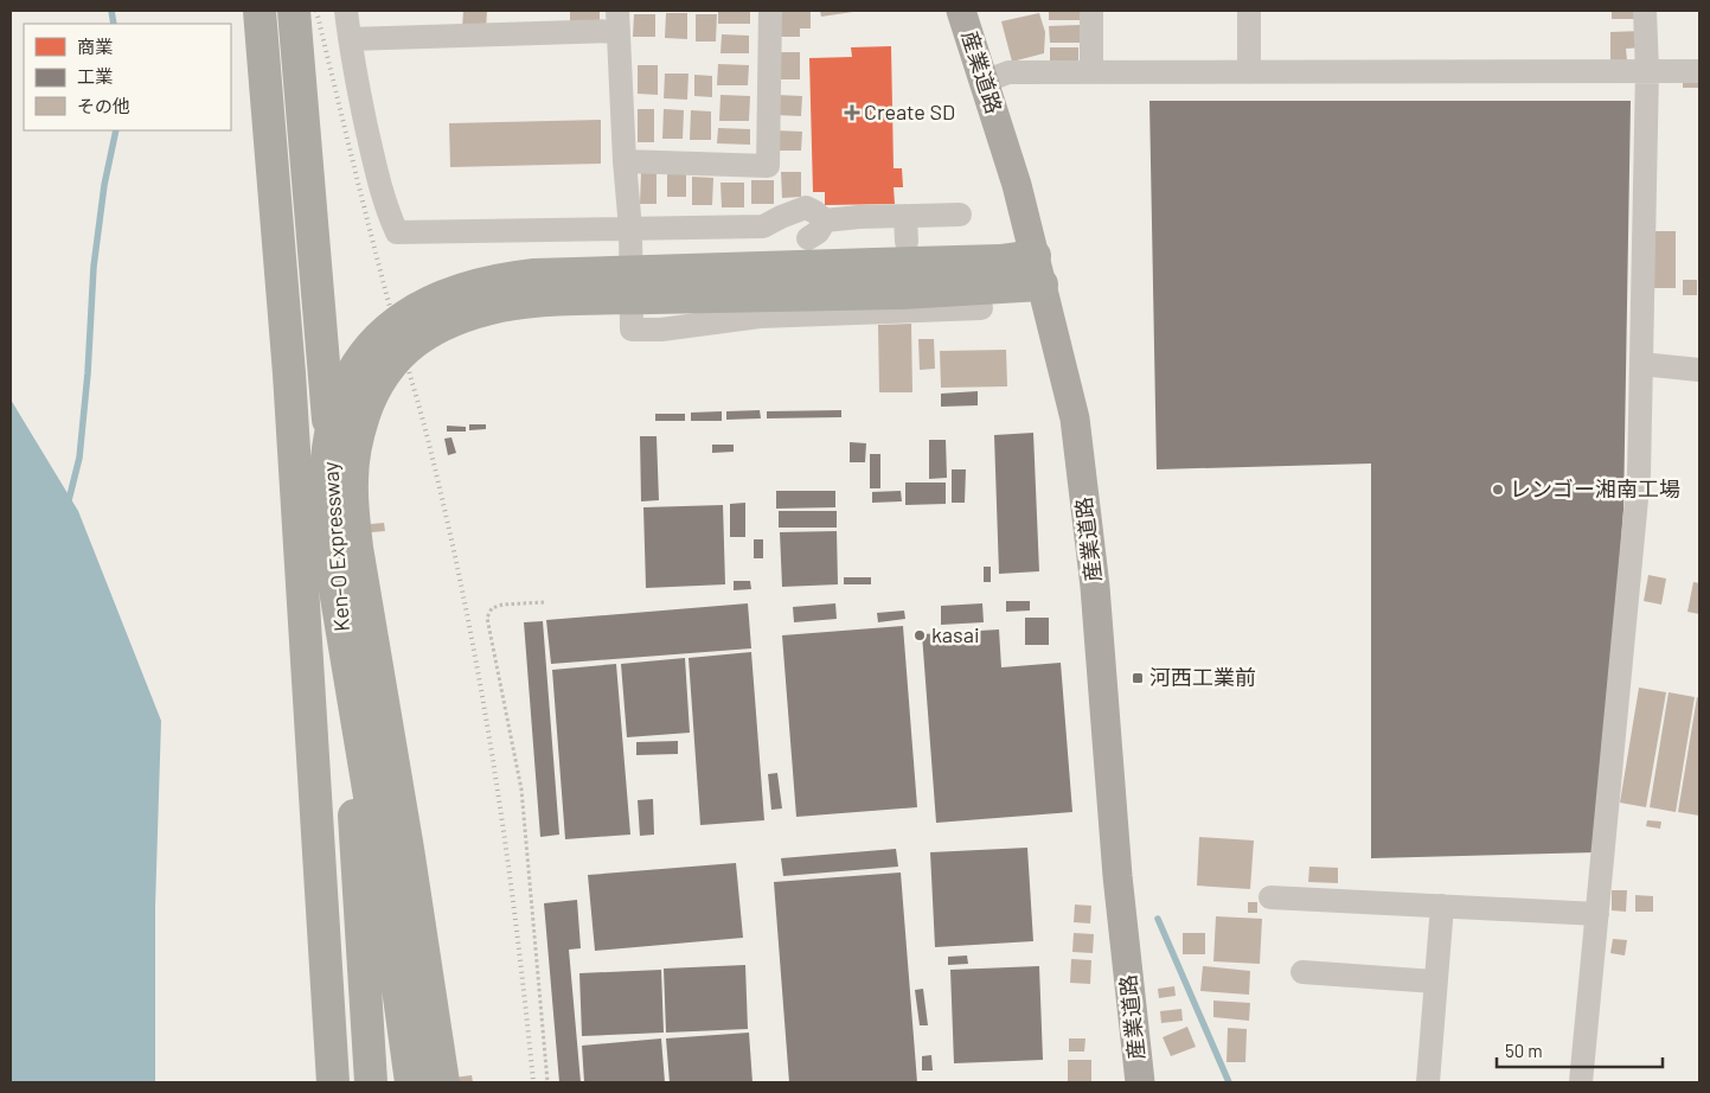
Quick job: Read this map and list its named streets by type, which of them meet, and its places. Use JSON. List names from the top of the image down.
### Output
{
  "streets": {
    "highway": ["Ken-O Expressway"],
    "main road": ["産業道路"]
  },
  "places": {
    "health": ["Create SD"],
    "other": ["レンゴー湘南工場", "kasai"],
    "transit": ["河西工業前"]
  },
  "legend": ["商業", "工業", "その他"],
  "scale_bar": "50 m"
}
